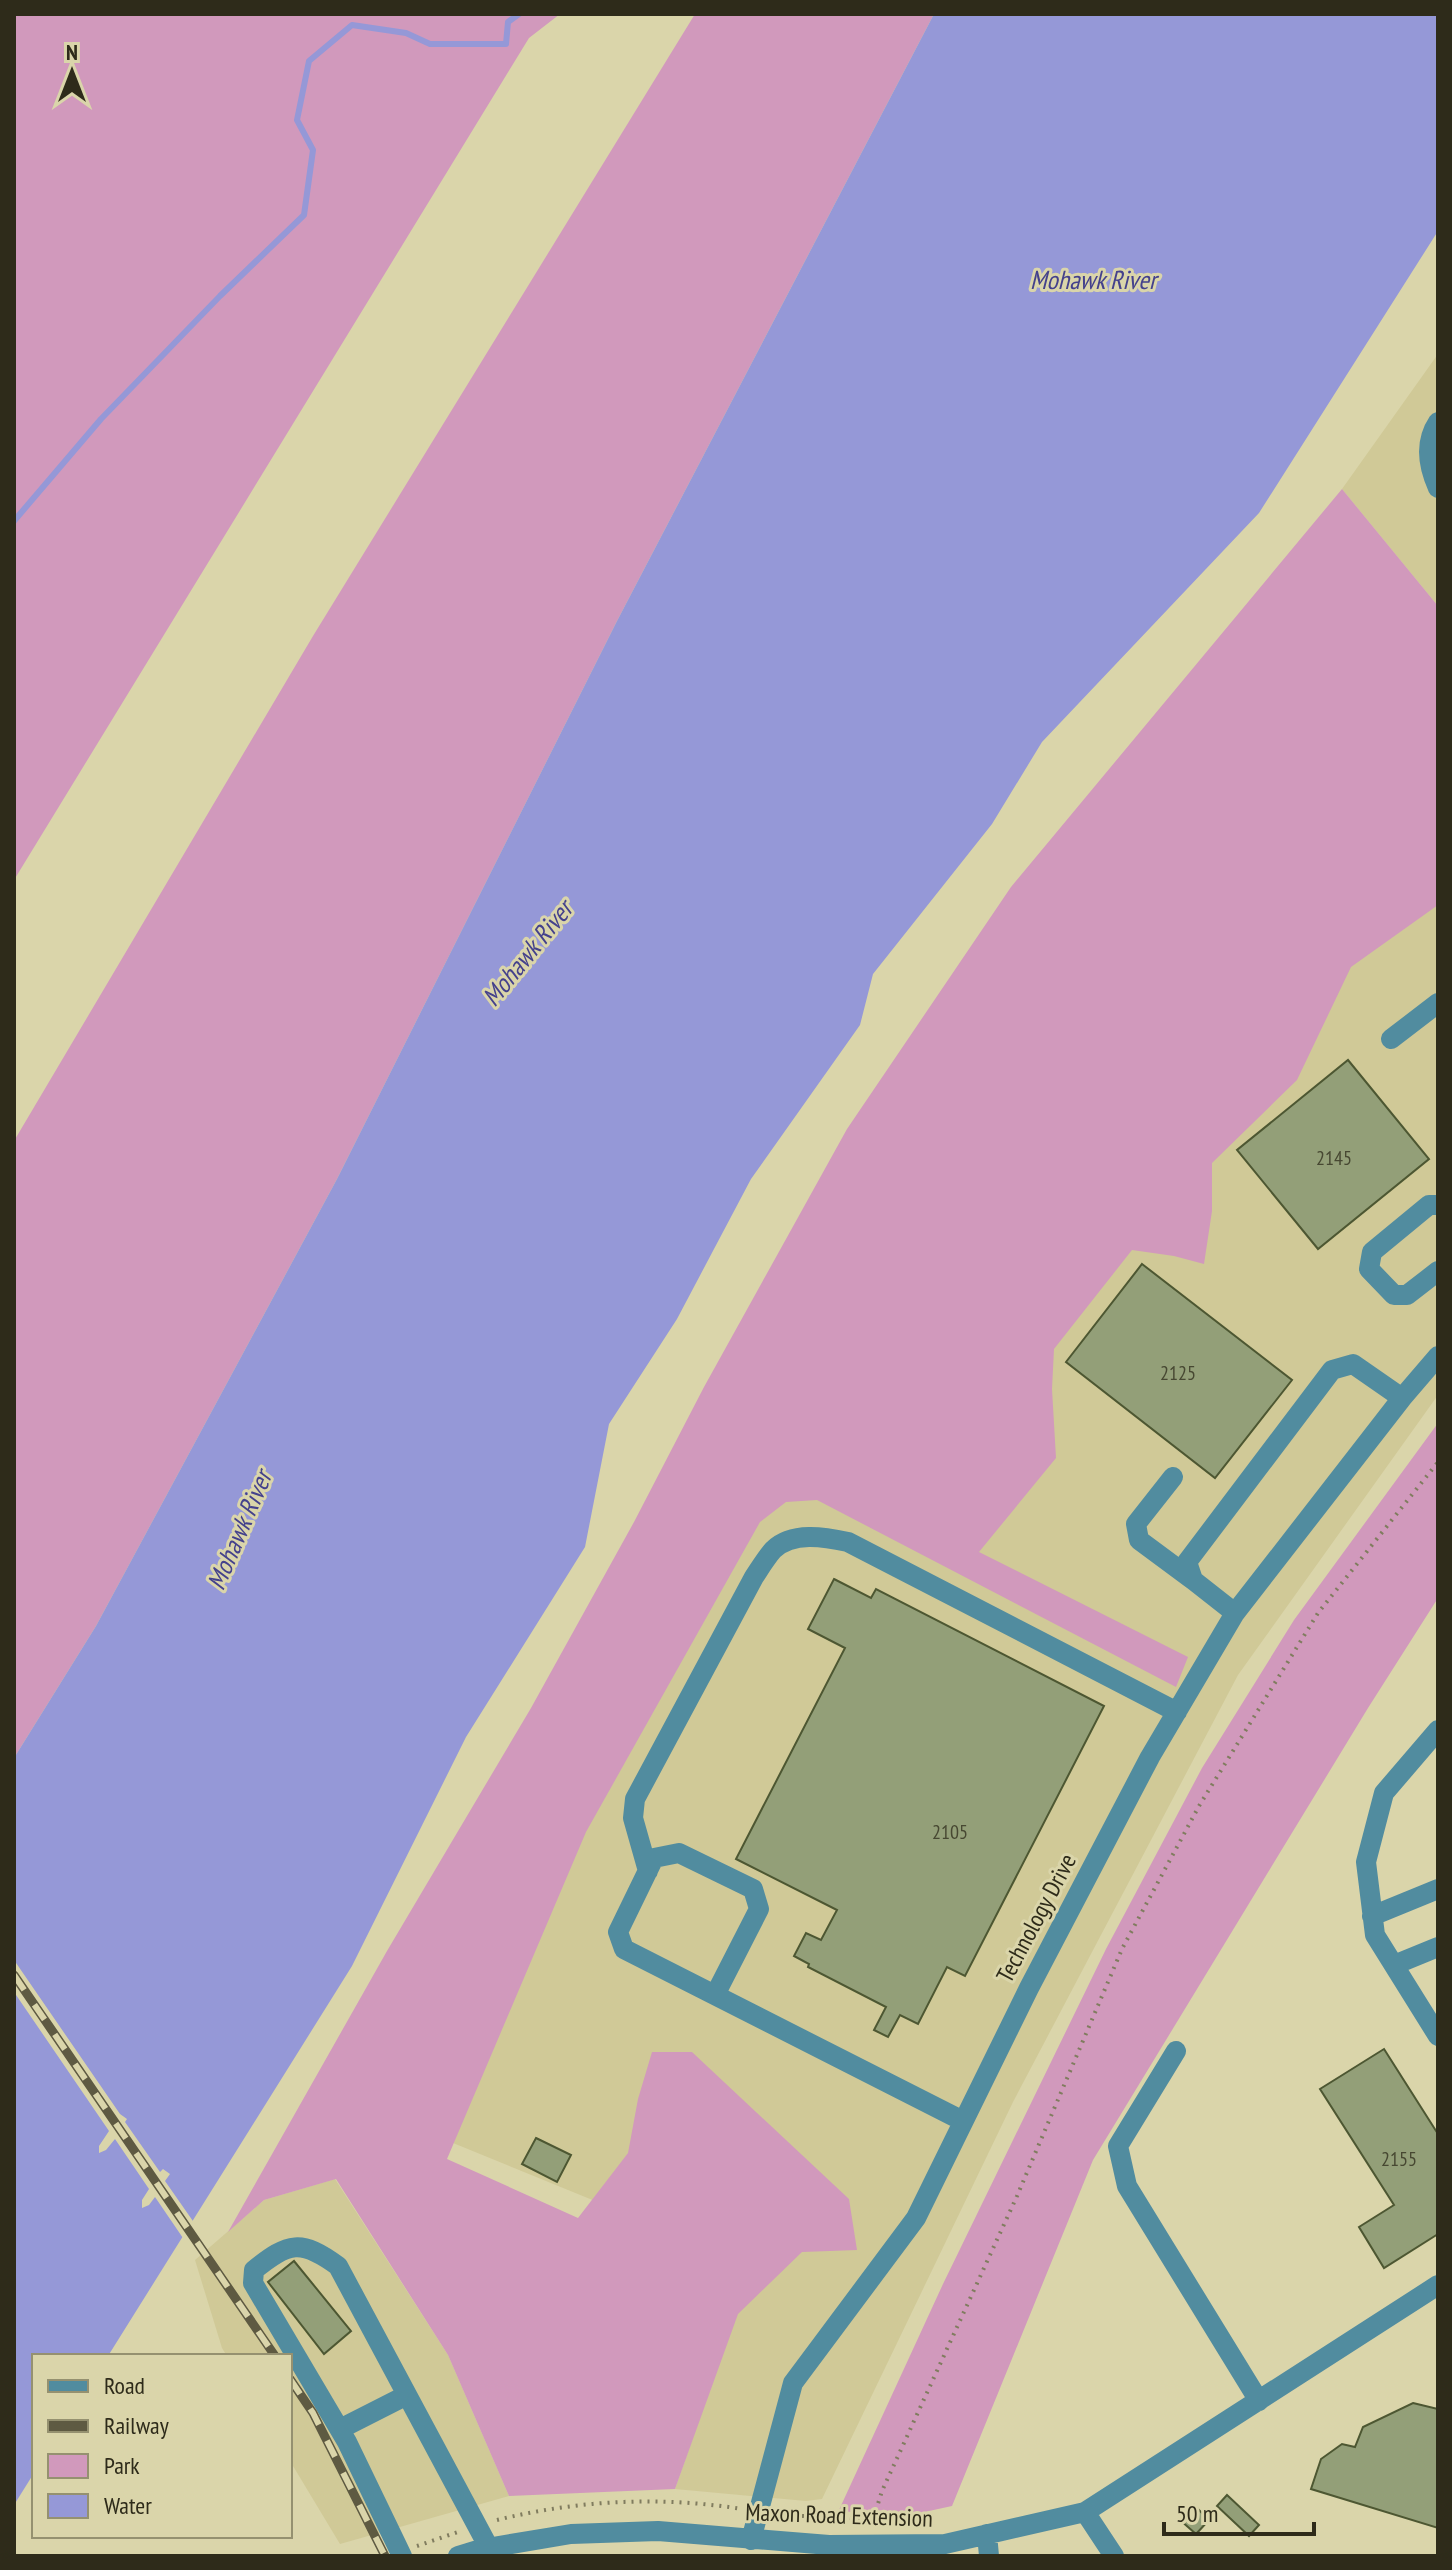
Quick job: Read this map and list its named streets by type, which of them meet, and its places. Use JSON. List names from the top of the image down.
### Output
{
  "streets": {
    "street": ["Technology Drive", "Maxon Road Extension"]
  },
  "crossings": [
    ["Technology Drive", "Maxon Road Extension"]
  ],
  "water": ["Mohawk River"],
  "house_numbers": [
    "2145",
    "2125",
    "2105",
    "2155"
  ],
  "legend": [
    "Road",
    "Railway",
    "Park",
    "Water"
  ],
  "scale_bar": "50 m",
  "north": "top"
}
